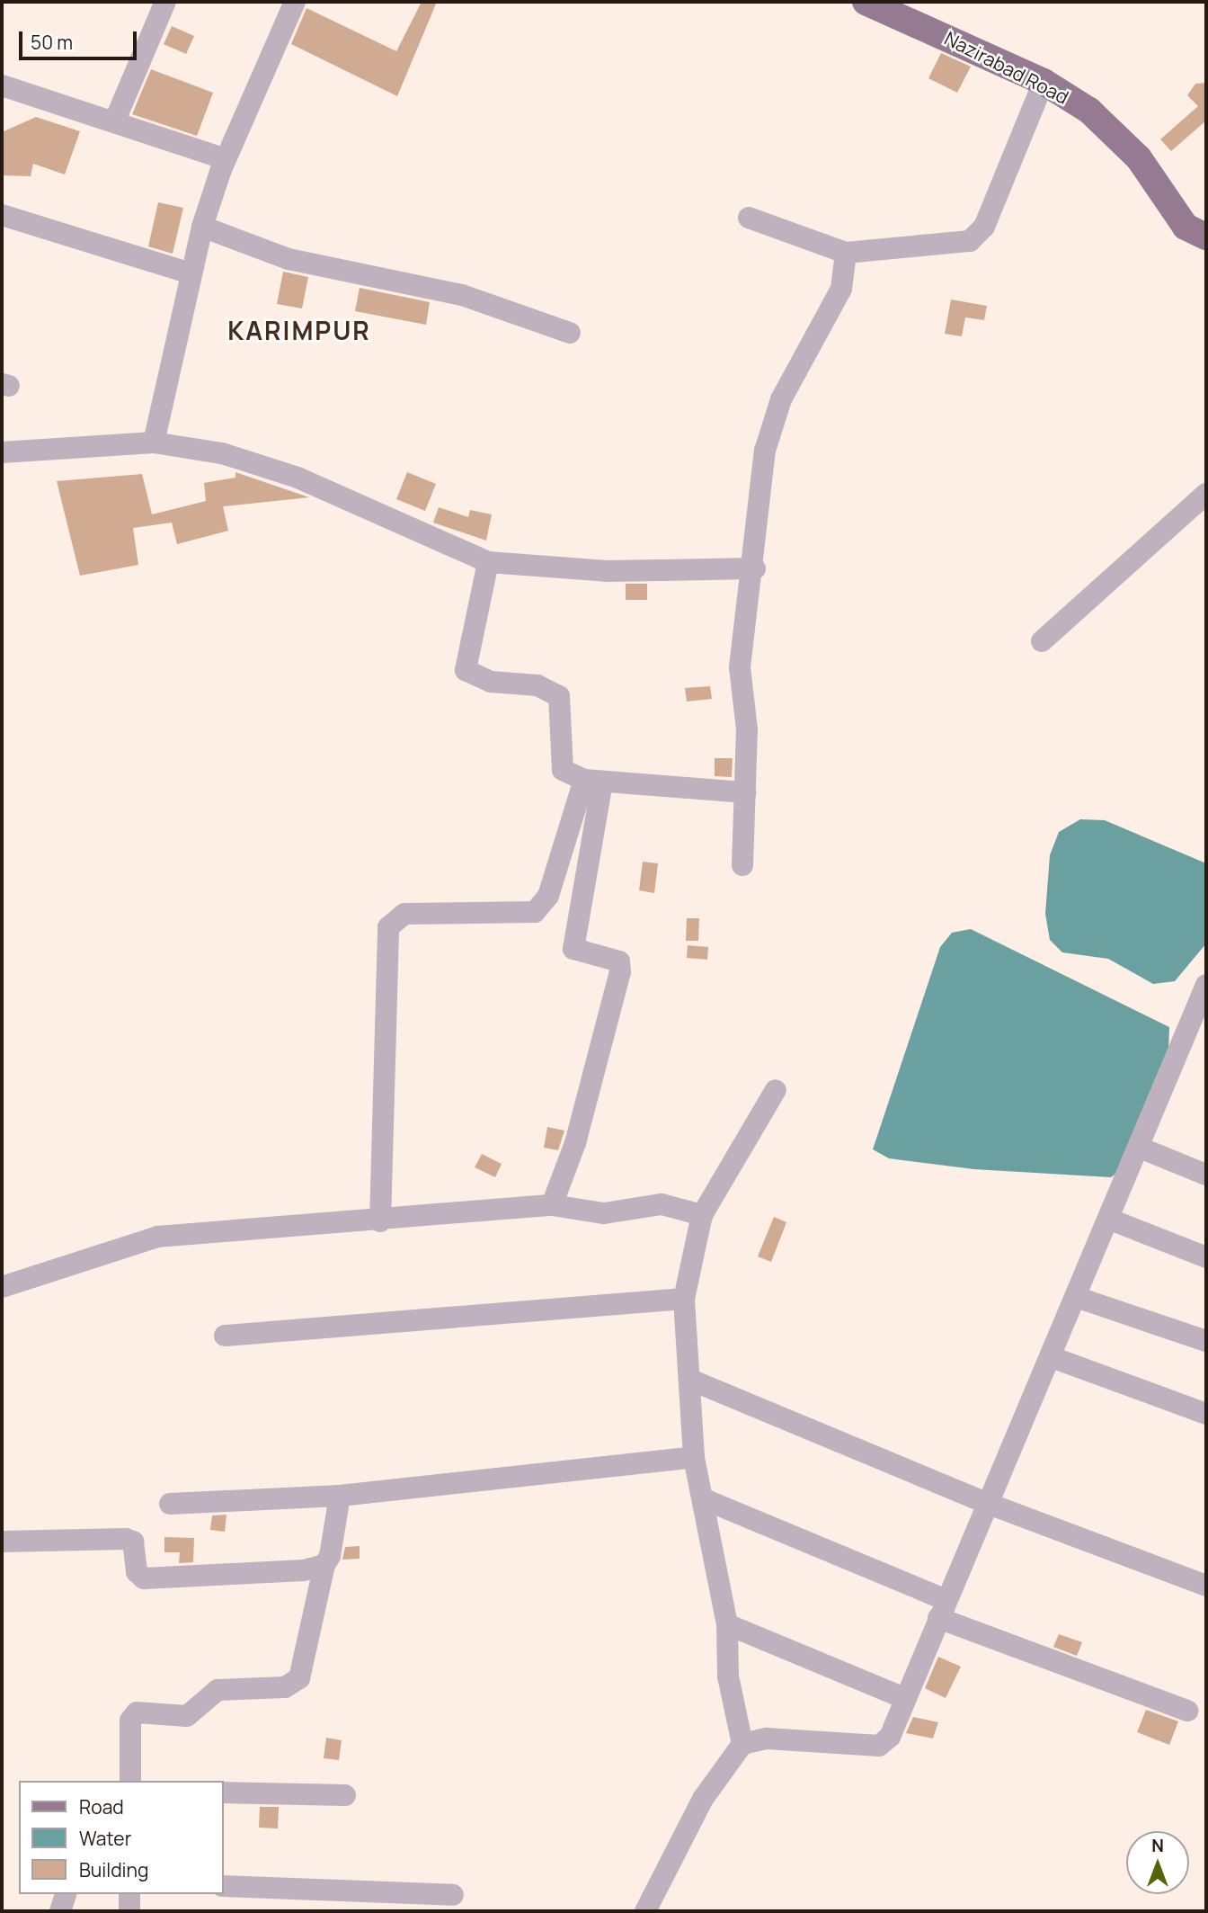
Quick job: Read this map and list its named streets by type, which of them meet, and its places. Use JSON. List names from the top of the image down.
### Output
{
  "streets": {
    "main road": ["Nazirabad Road"]
  },
  "districts": ["KARIMPUR"],
  "legend": ["Road", "Water", "Building"],
  "scale_bar": "50 m",
  "north": "top"
}
